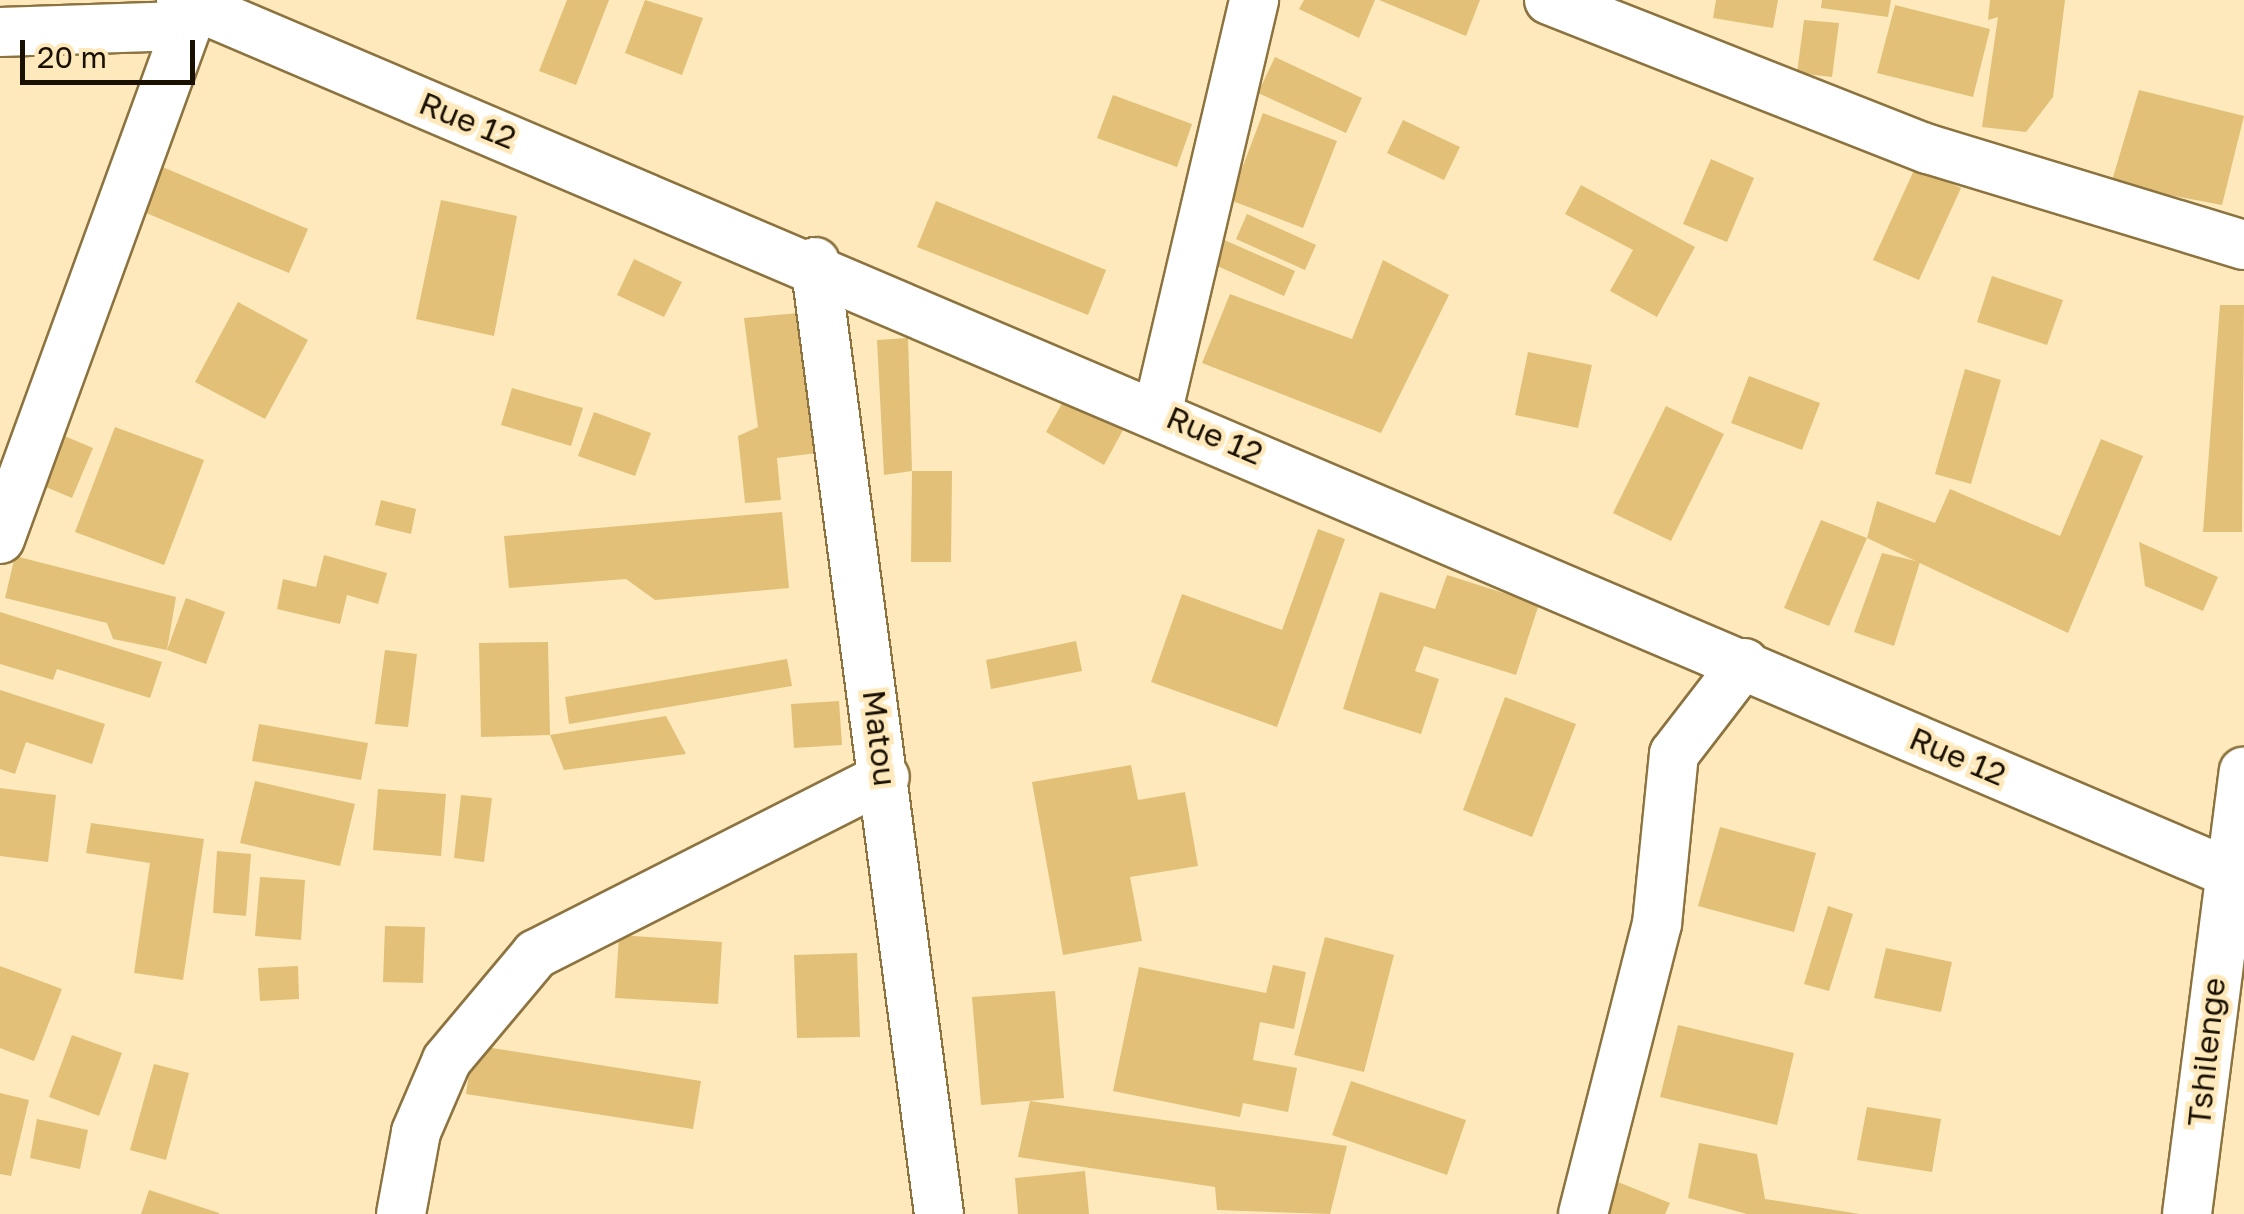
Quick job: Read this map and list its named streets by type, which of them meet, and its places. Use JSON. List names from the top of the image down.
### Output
{
  "streets": {
    "street": ["Rue 12", "Matou", "Tshilenge"]
  },
  "crossings": [
    ["Rue 12", "Matou"],
    ["Rue 12", "Tshilenge"]
  ],
  "scale_bar": "20 m"
}
